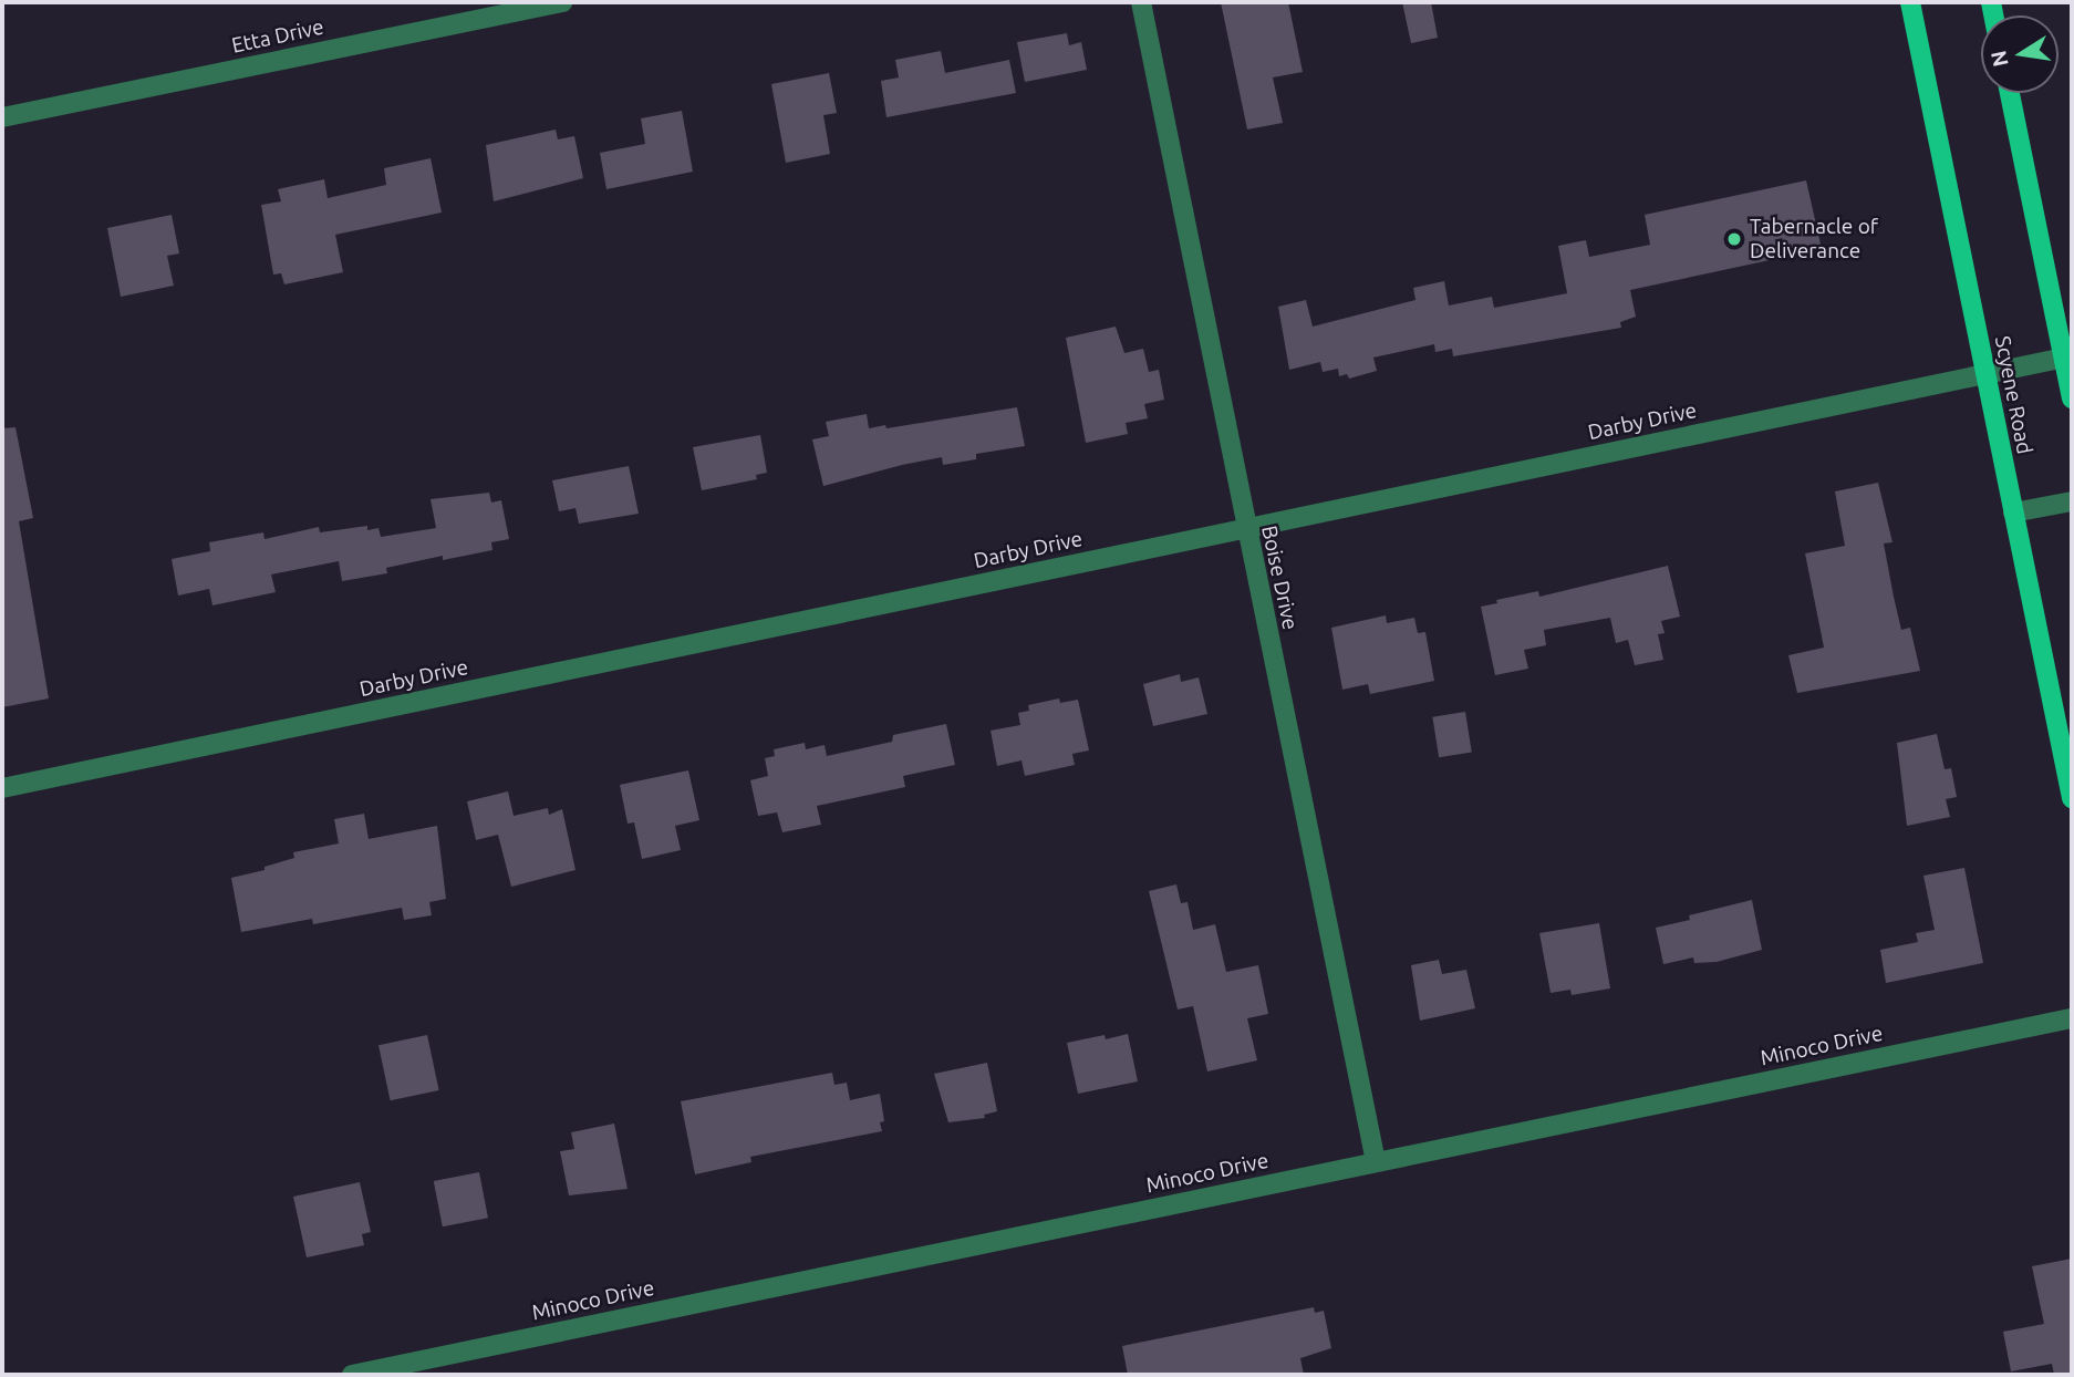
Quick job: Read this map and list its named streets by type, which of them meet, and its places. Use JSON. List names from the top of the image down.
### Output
{
  "streets": {
    "main road": ["Scyene Road"],
    "street": [
      "Etta Drive",
      "Darby Drive",
      "Boise Drive",
      "Minoco Drive"
    ]
  },
  "crossings": [
    ["Scyene Road", "Darby Drive"],
    ["Darby Drive", "Boise Drive"],
    ["Boise Drive", "Minoco Drive"]
  ],
  "places": ["Tabernacle of Deliverance"],
  "north": "left"
}
